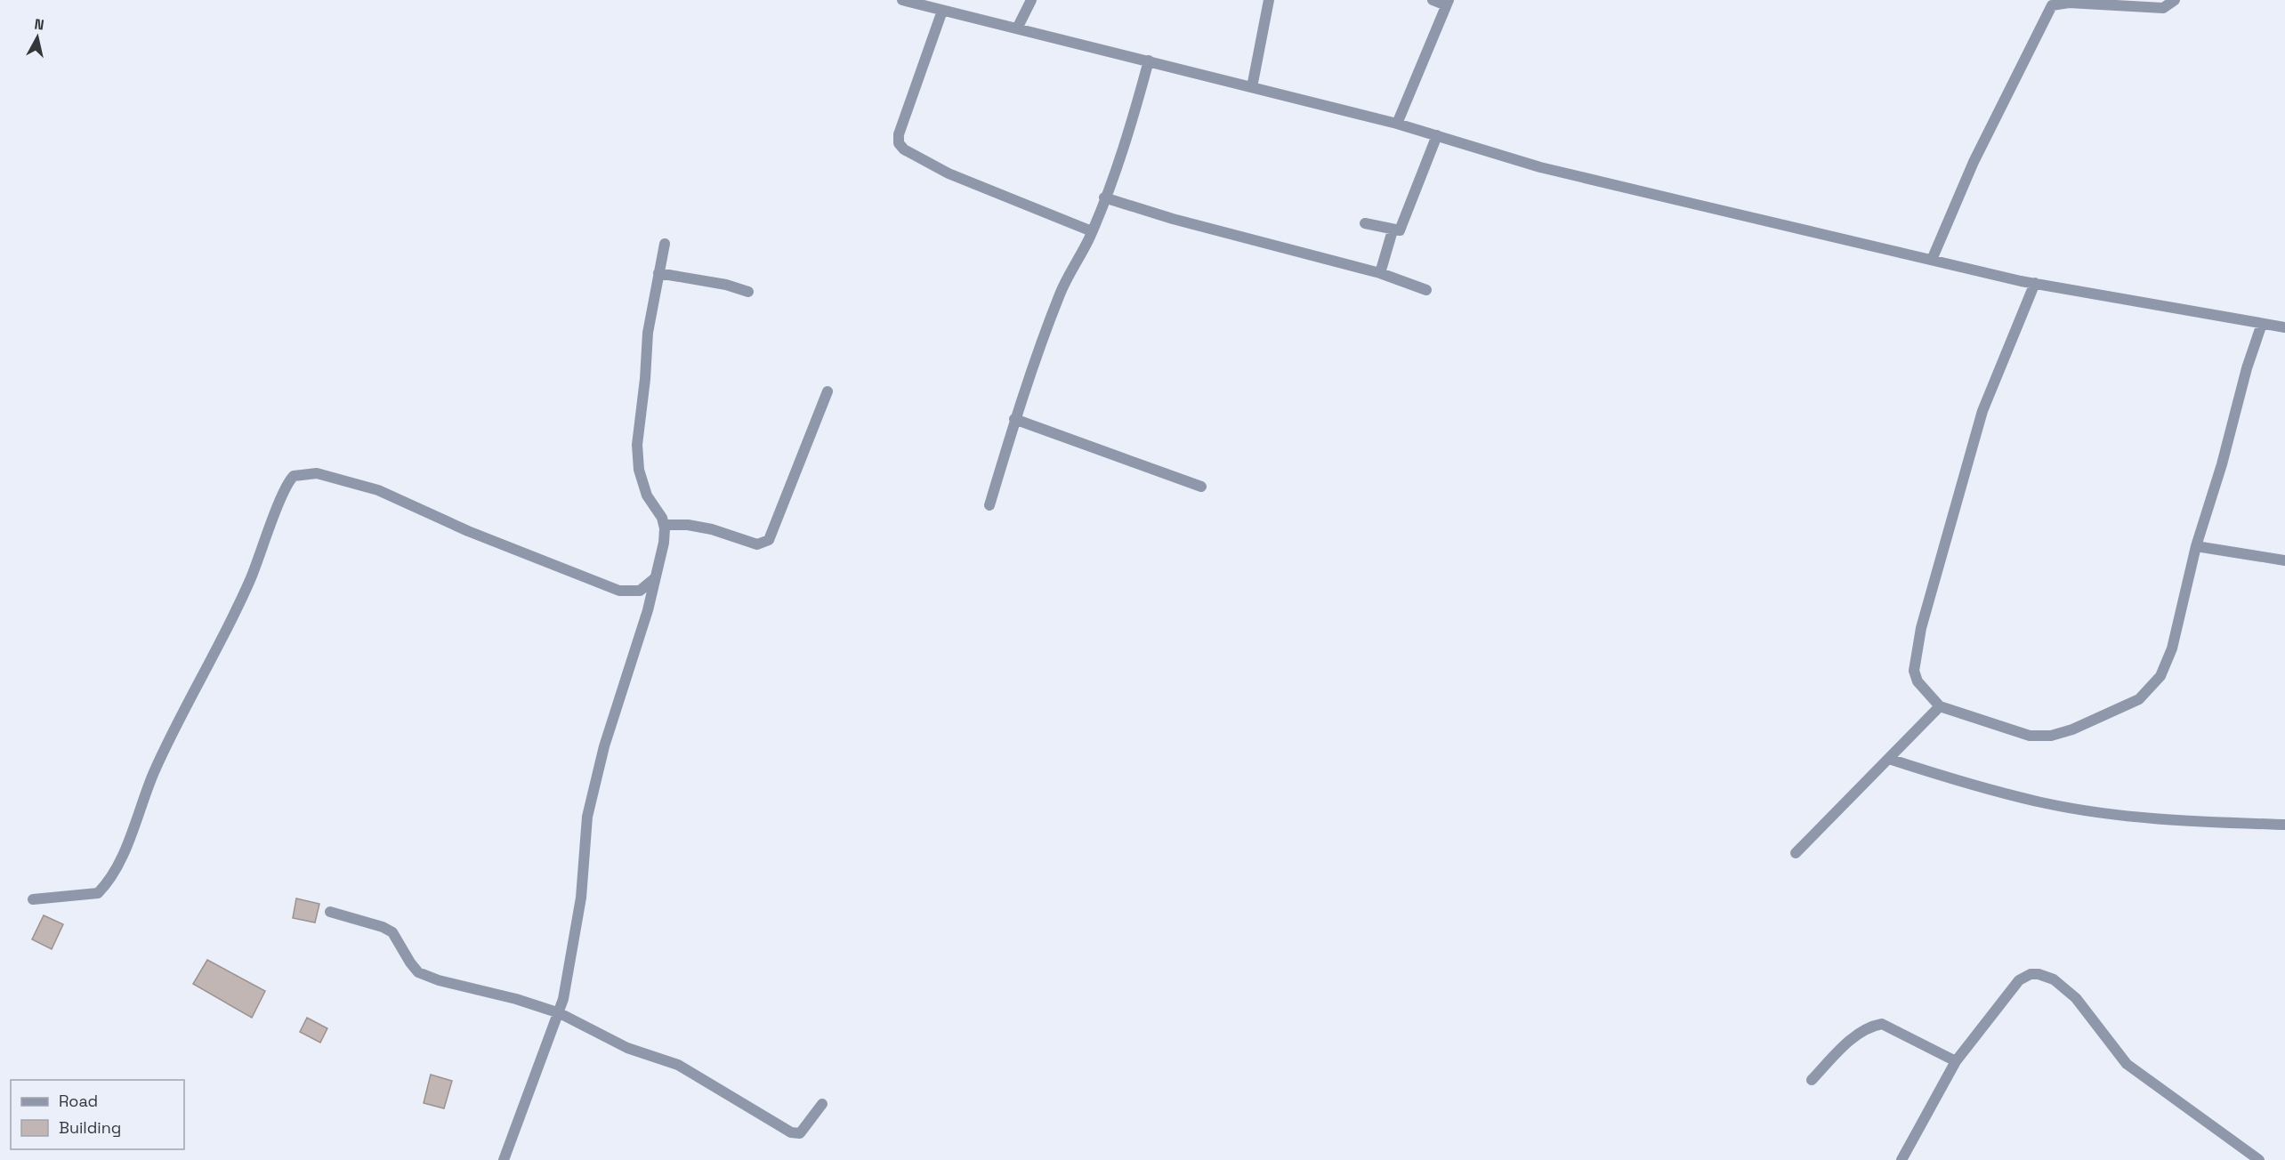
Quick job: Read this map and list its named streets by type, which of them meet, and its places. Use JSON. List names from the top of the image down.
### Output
{
  "legend": ["Road", "Building"],
  "north": "top"
}
